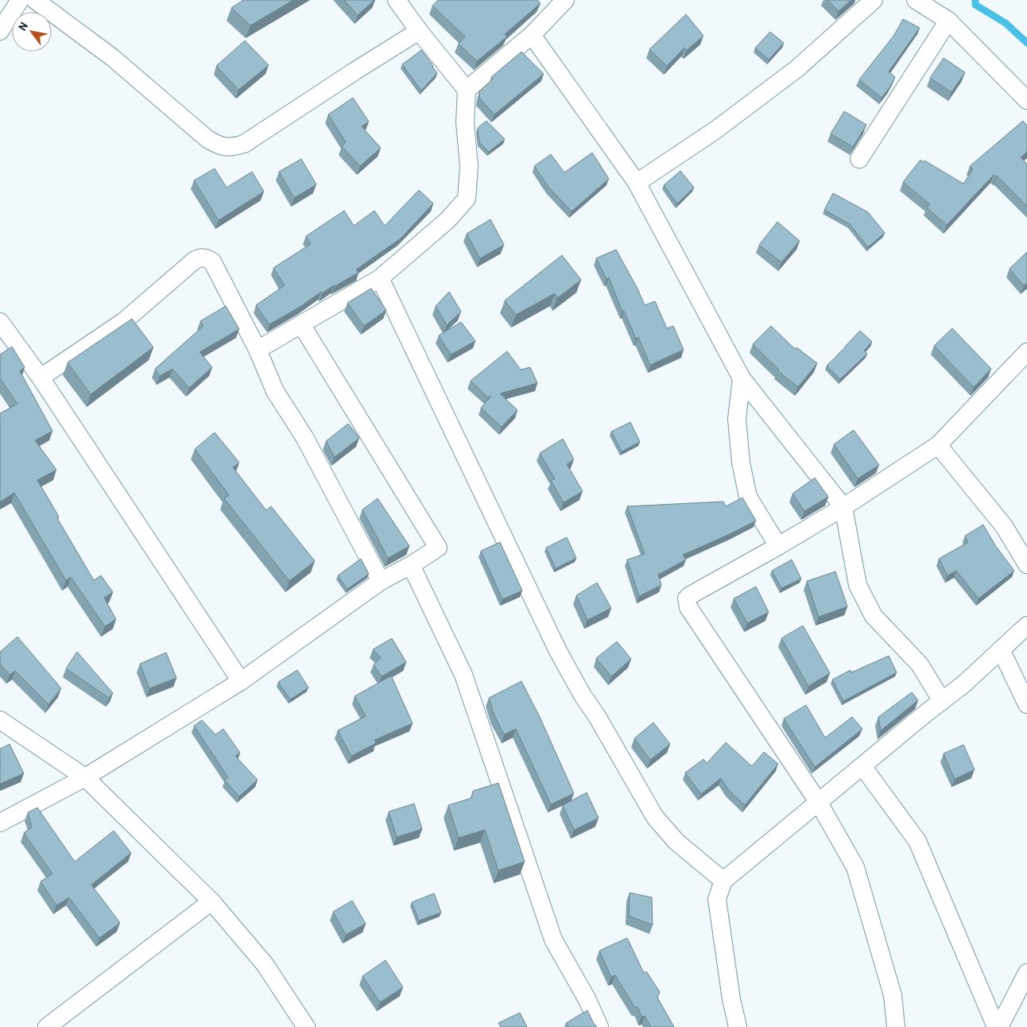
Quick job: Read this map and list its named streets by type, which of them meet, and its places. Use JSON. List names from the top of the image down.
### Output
{
  "north": "top left"
}
